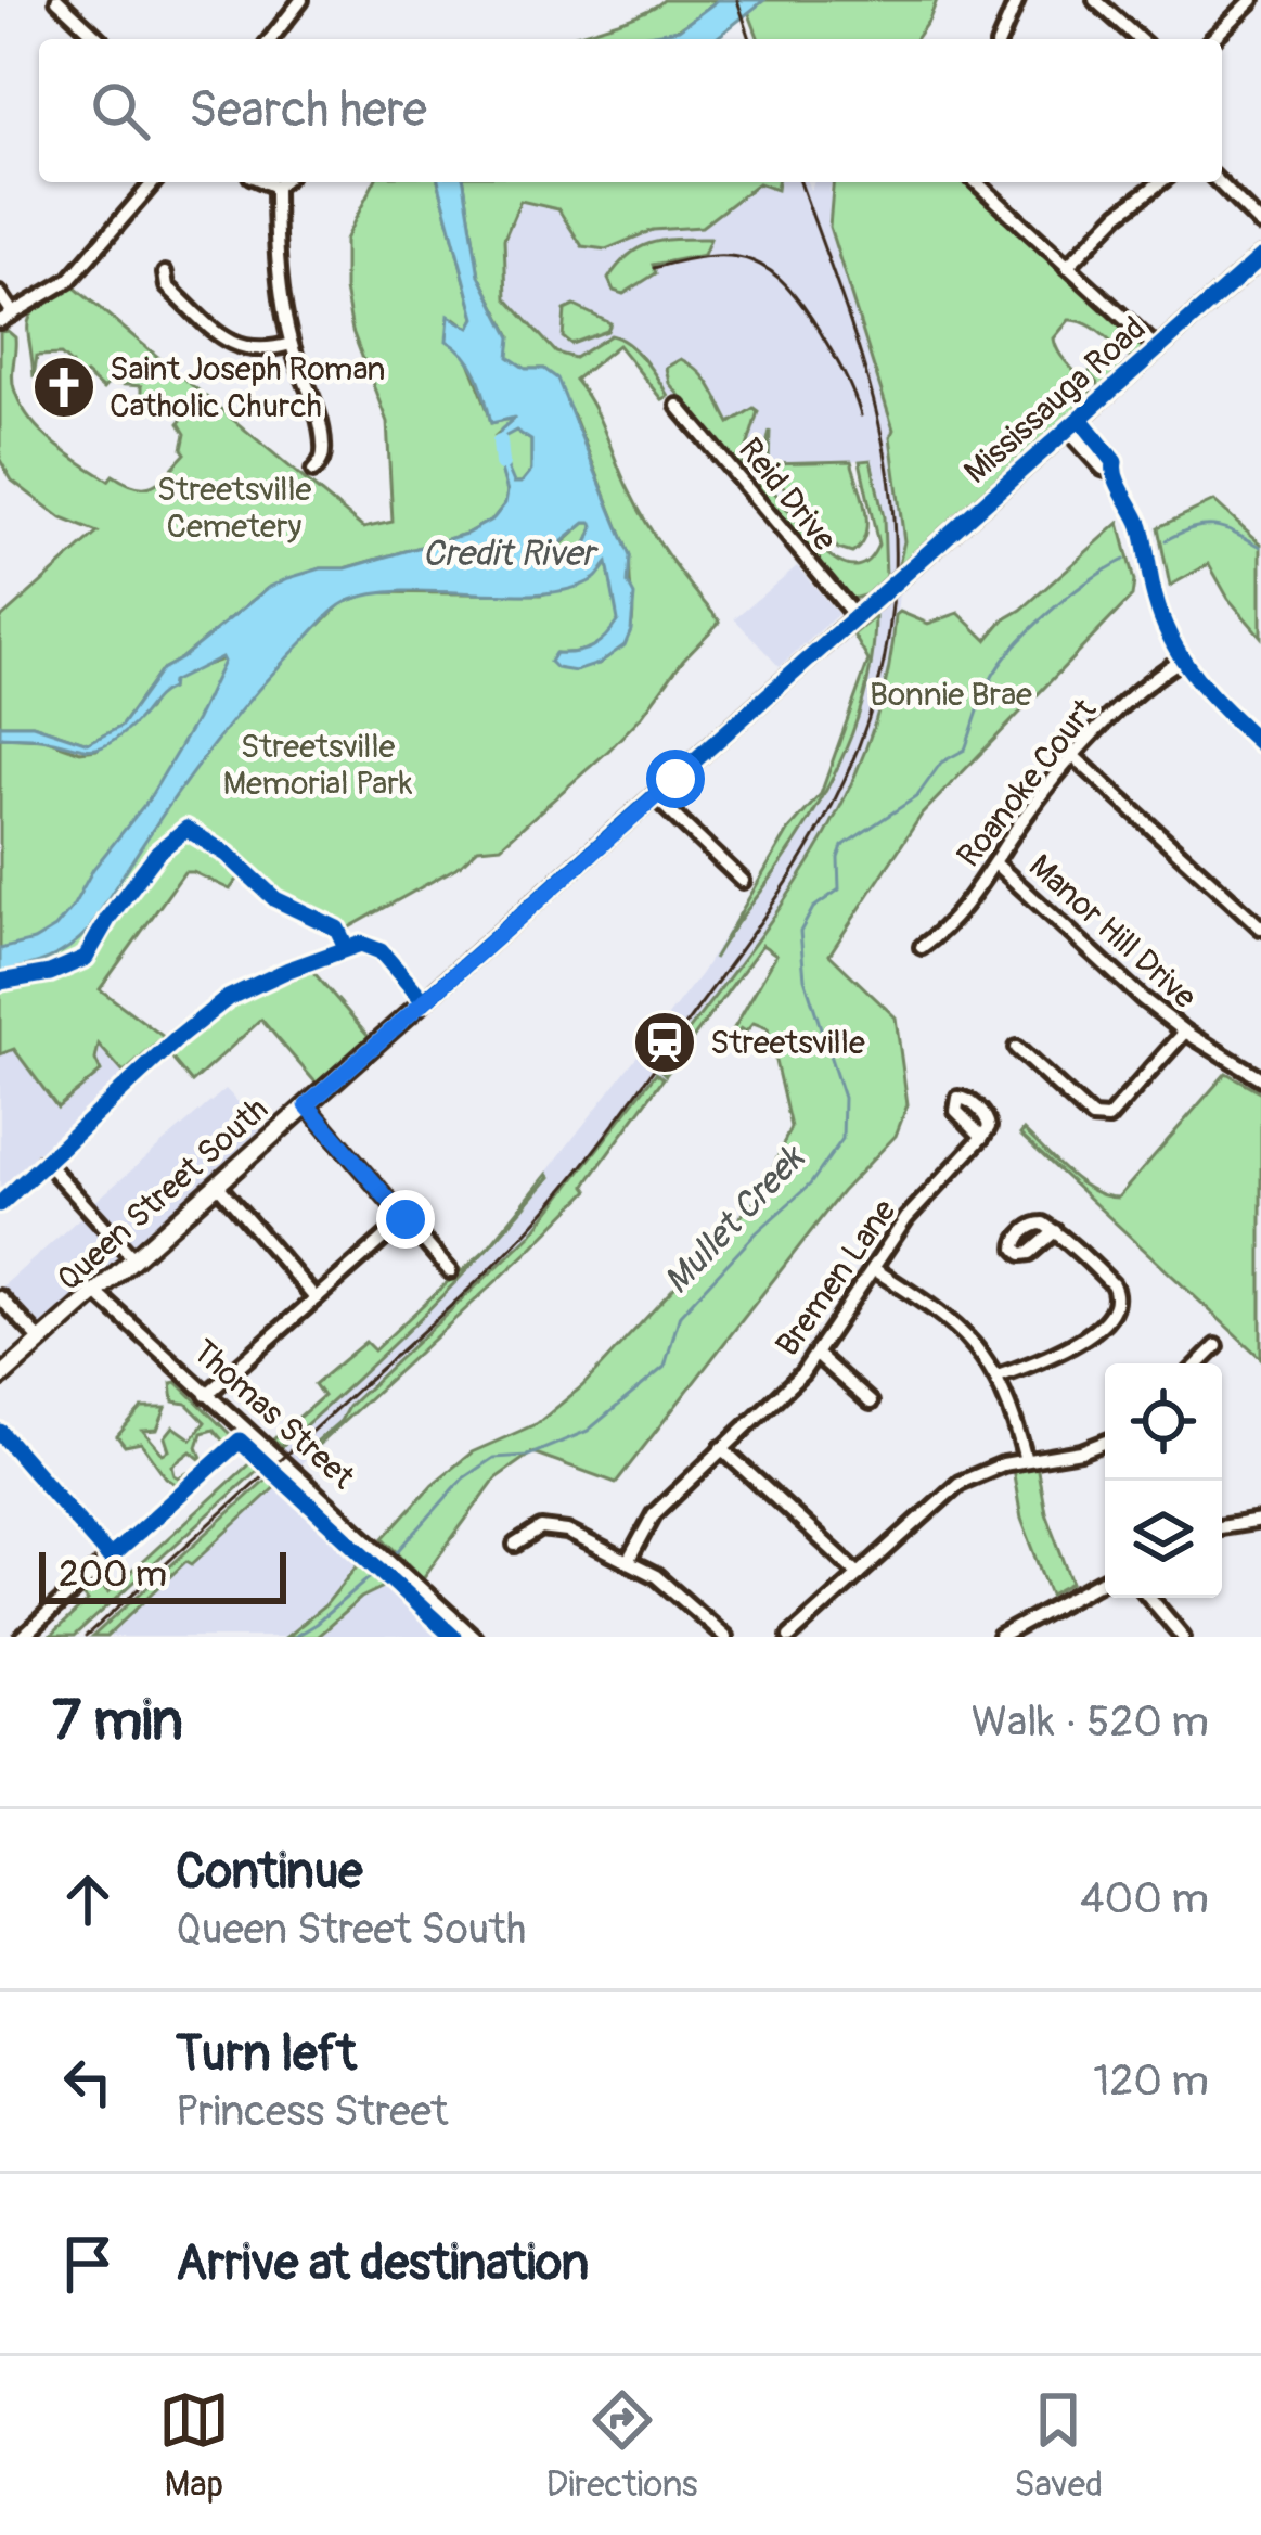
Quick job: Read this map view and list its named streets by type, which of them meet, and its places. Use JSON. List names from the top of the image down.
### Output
{
  "streets": {
    "main road": ["Mississauga Road", "Queen Street South"],
    "street": [
      "Reid Drive",
      "Roanoke Court",
      "Manor Hill Drive",
      "Bremen Lane",
      "Thomas Street"
    ]
  },
  "crossings": [
    ["Mississauga Road", "Queen Street South"],
    ["Reid Drive", "Queen Street South"],
    ["Roanoke Court", "Manor Hill Drive"],
    ["Queen Street South", "Thomas Street"]
  ],
  "water": ["Credit River", "Mullet Creek"],
  "parks": ["Streetsville Cemetery", "Bonnie Brae", "Streetsville Memorial Park"],
  "places": {
    "church": ["Saint Joseph Roman Catholic Church"],
    "station": ["Streetsville"]
  },
  "scale_bar": "200 m",
  "page": {
    "search": "Search here",
    "scale": "200 m",
    "heading": ["7 min", "Walk · 520 m"],
    "list": [
      ["Continue", "Queen Street South", "400 m"],
      ["Turn left", "Princess Street", "120 m"],
      "Arrive at destination"
    ],
    "nav": ["Map", "Directions", "Saved"]
  }
}
